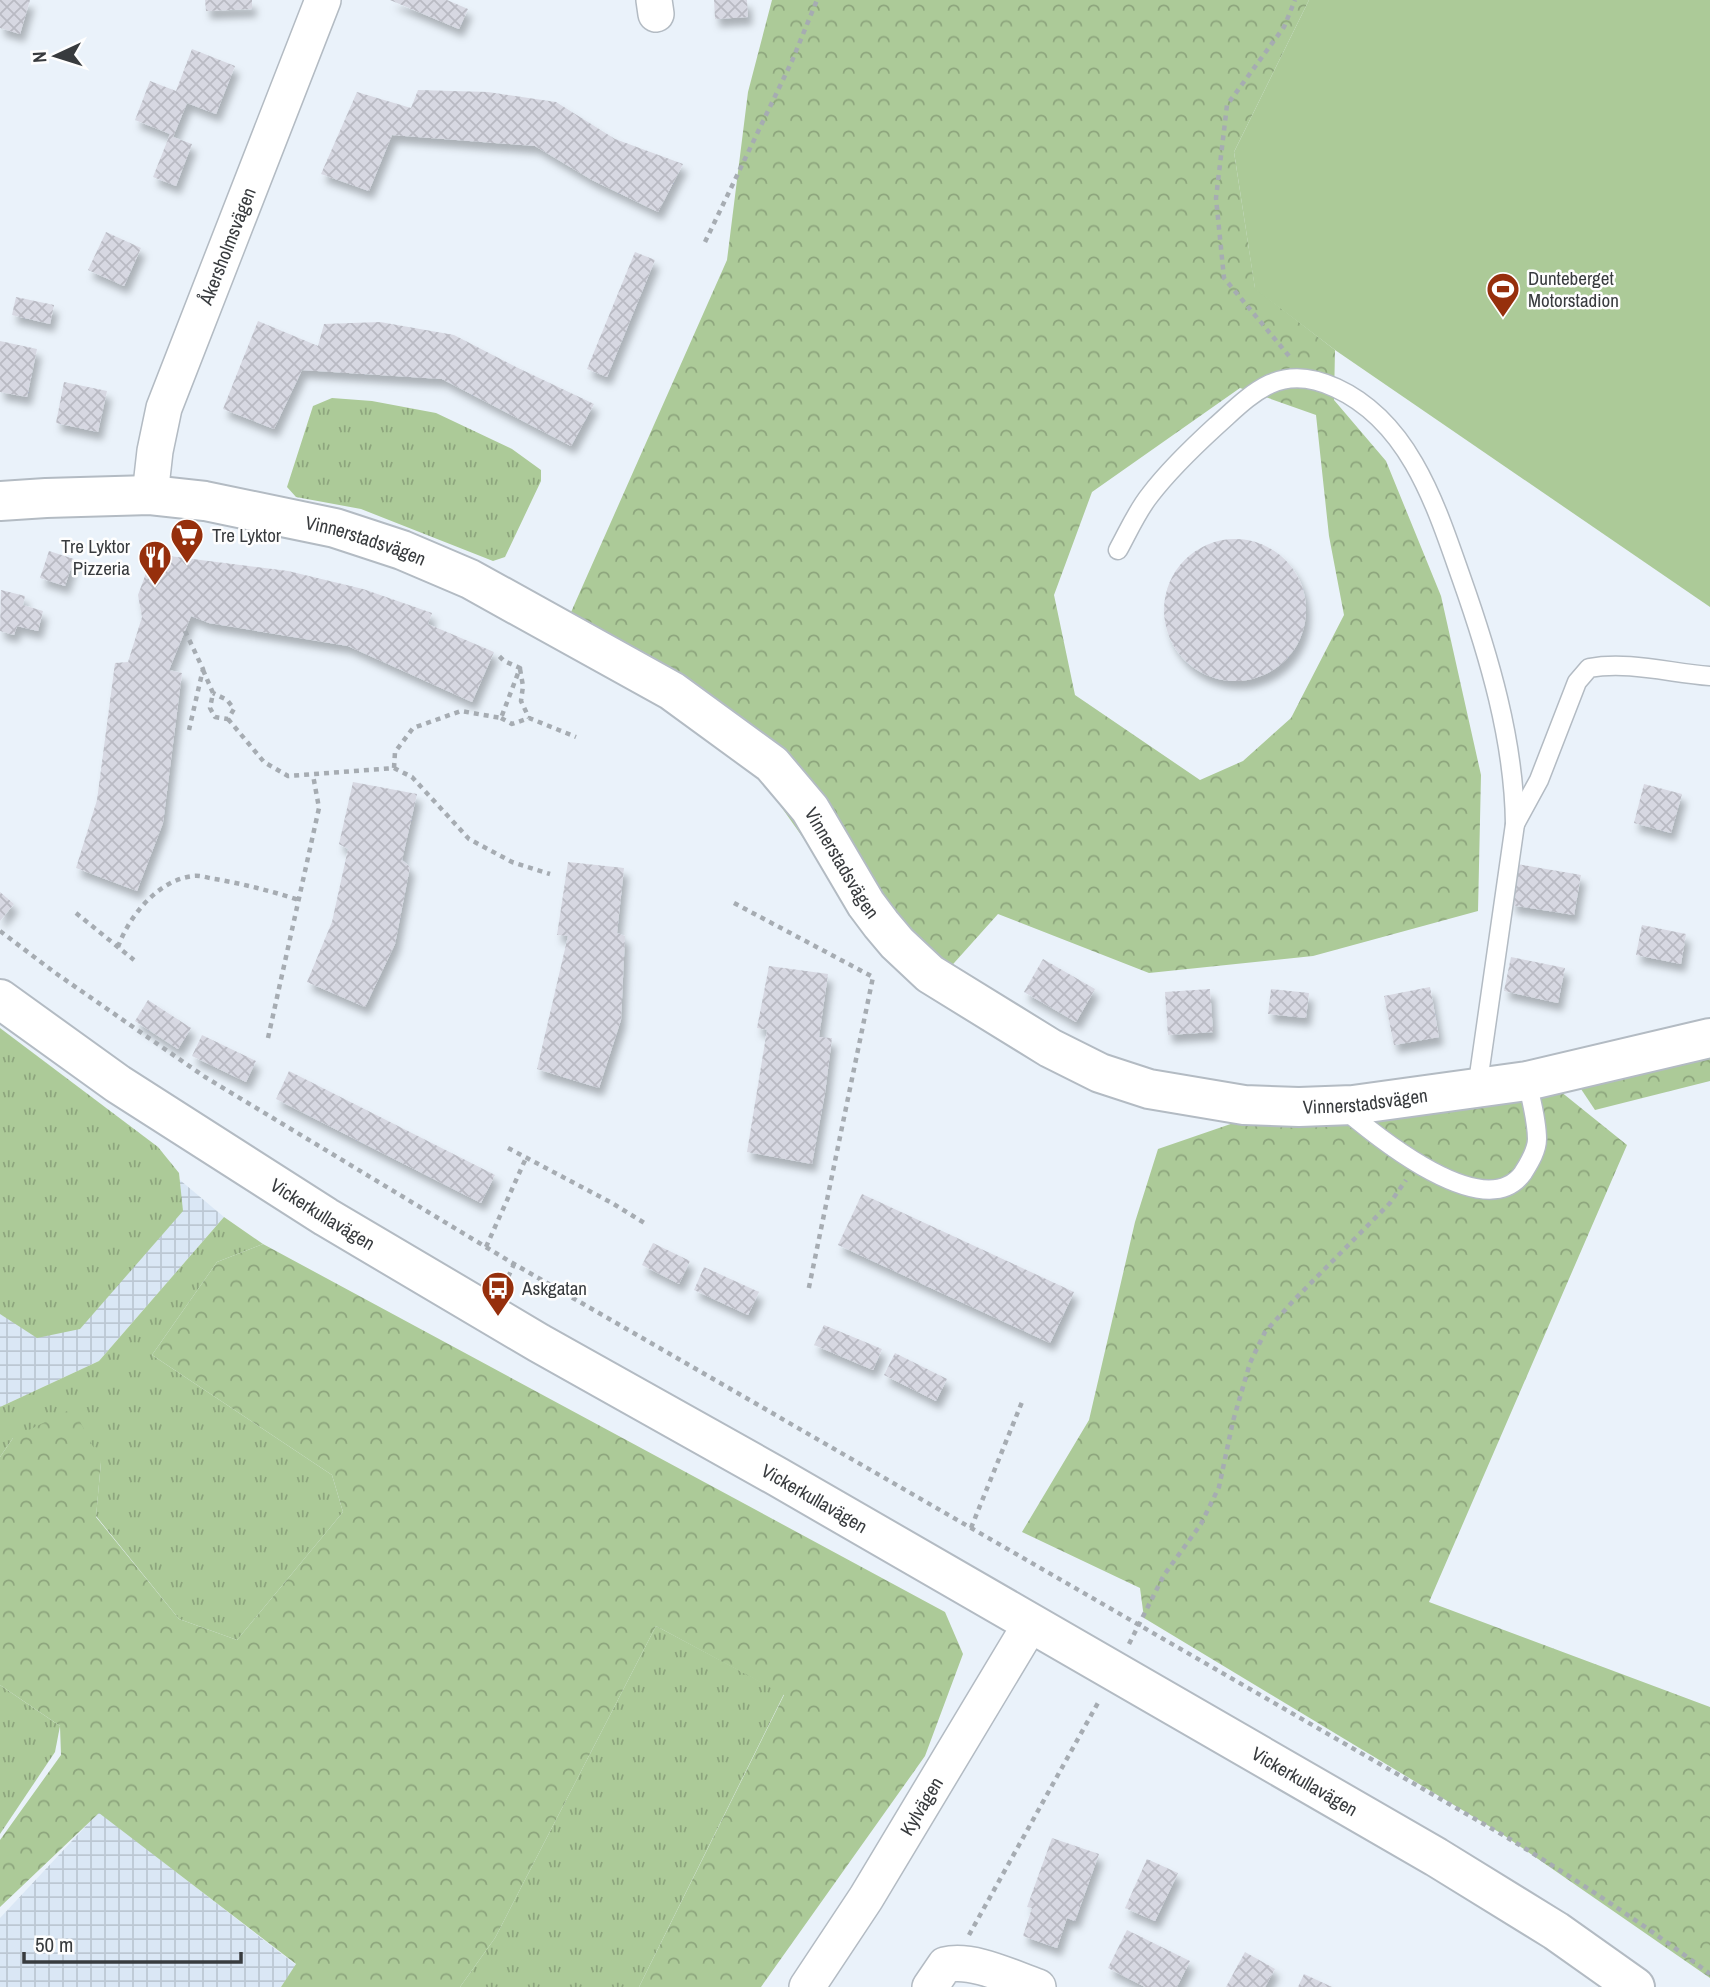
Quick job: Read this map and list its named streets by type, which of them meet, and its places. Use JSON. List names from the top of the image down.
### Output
{
  "streets": {
    "street": [
      "Åkersholmsvägen",
      "Vinnerstadsvägen",
      "Vickerkullavägen",
      "Kylvägen"
    ]
  },
  "crossings": [
    ["Åkersholmsvägen", "Vinnerstadsvägen"],
    ["Vickerkullavägen", "Kylvägen"]
  ],
  "places": {
    "sports": ["Dunteberget Motorstadion"],
    "supermarket": ["Tre Lyktor"],
    "restaurant": ["Tre Lyktor Pizzeria"],
    "bus stop": ["Askgatan"]
  },
  "scale_bar": "50 m",
  "north": "left"
}
